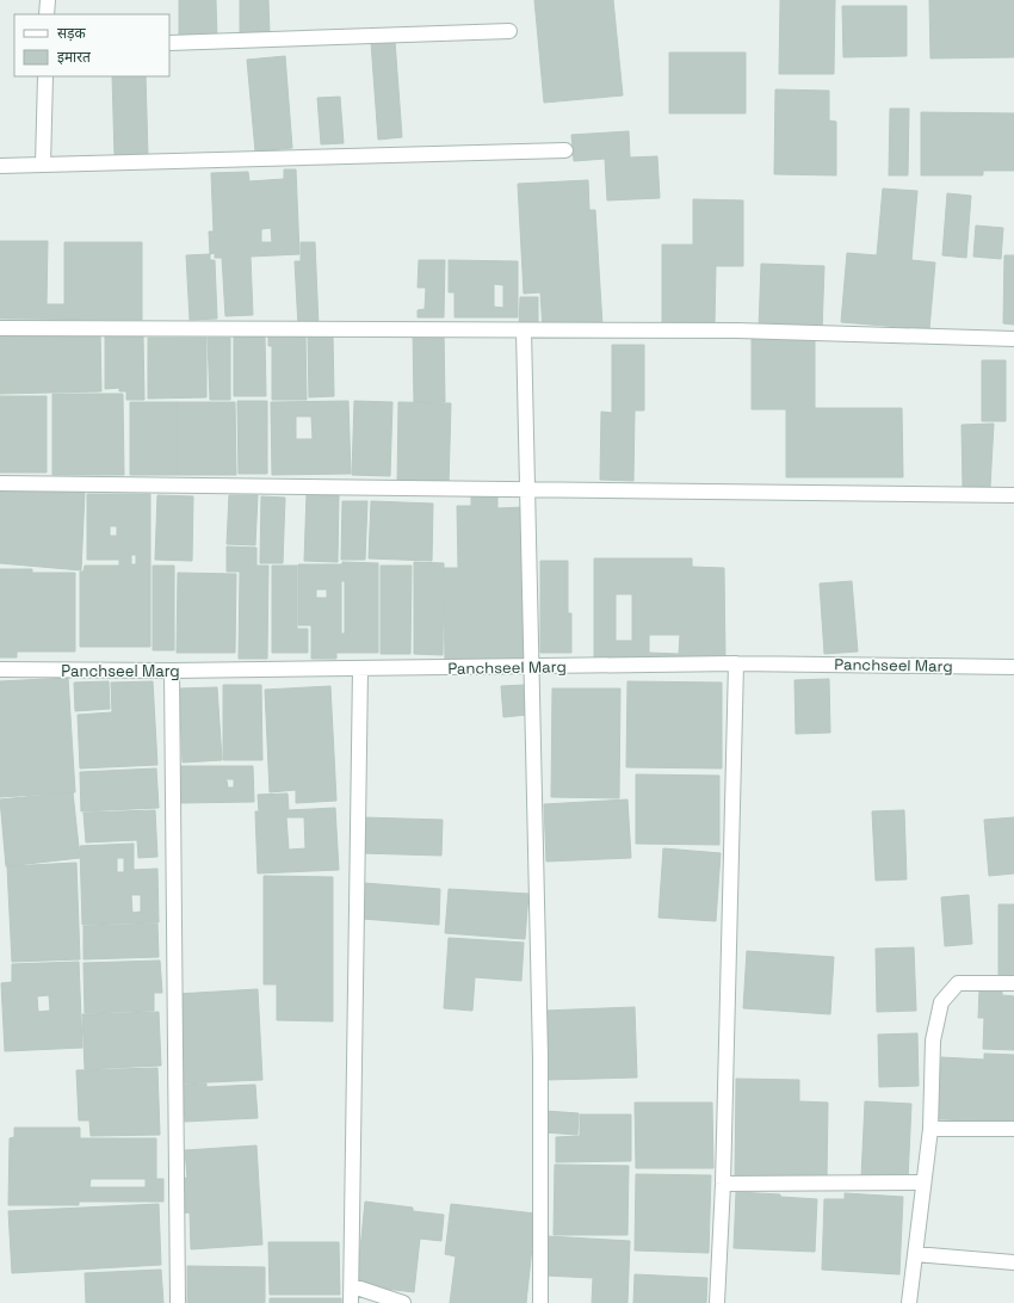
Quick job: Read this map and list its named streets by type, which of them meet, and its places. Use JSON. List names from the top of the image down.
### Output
{
  "streets": {
    "street": ["Panchseel Marg"]
  },
  "legend": ["सड़क", "इमारत"]
}
